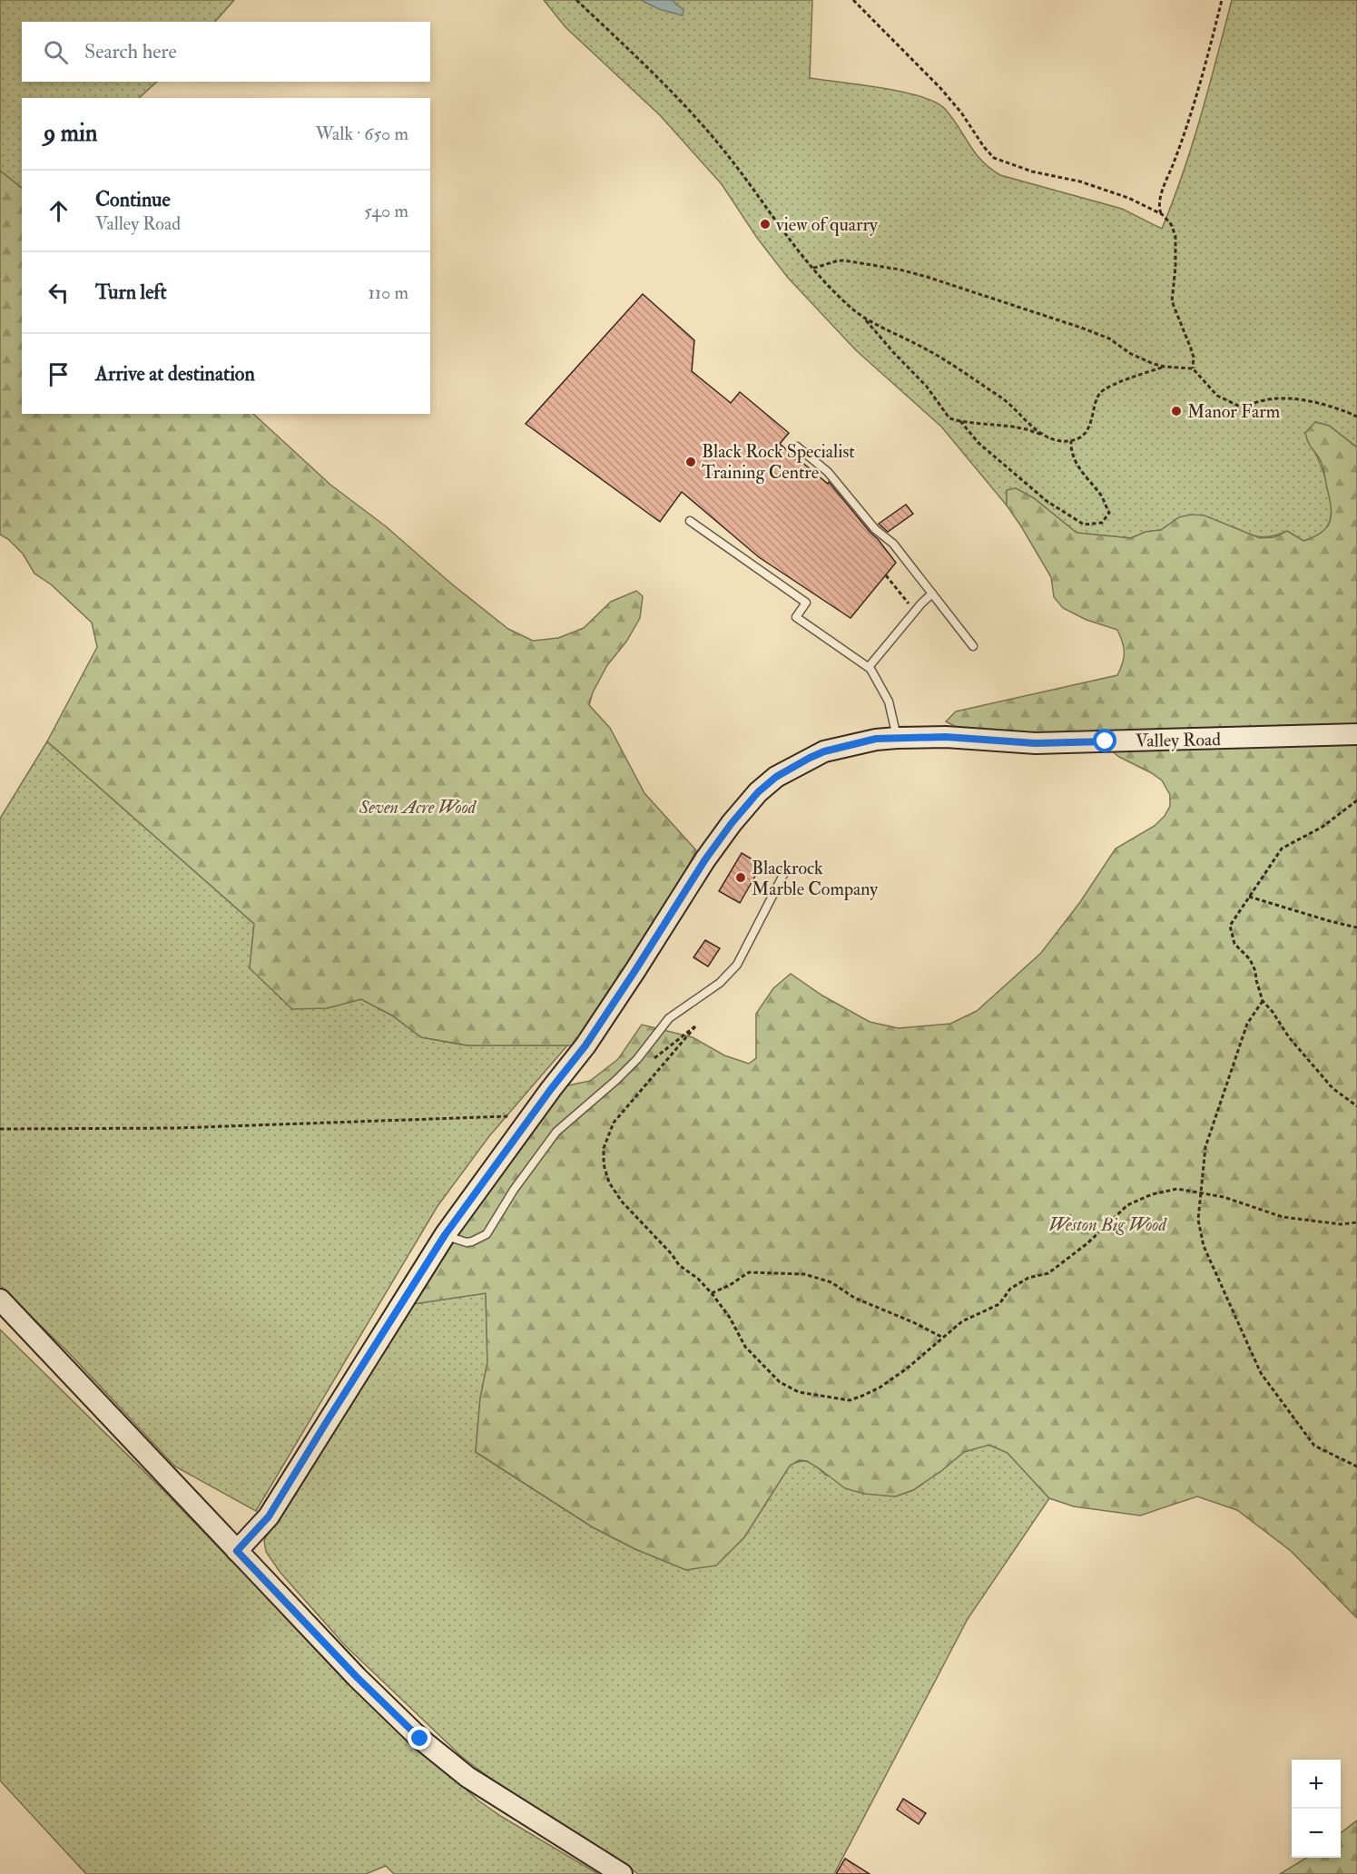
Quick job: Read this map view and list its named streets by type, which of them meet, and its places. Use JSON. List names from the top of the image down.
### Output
{
  "streets": {
    "street": ["Valley Road"]
  },
  "parks": ["Seven Acre Wood", "Weston Big Wood"],
  "places": [
    "view of quarry",
    "Manor Farm",
    "Black Rock Specialist Training Centre",
    "Blackrock Marble Company"
  ],
  "page": {
    "search": "Search here",
    "heading": ["9 min", "Walk · 650 m"],
    "list": [
      ["Continue", "Valley Road", "540 m"],
      ["Turn left", "110 m"],
      "Arrive at destination"
    ],
    "map_buttons": ["+", "−"]
  }
}
